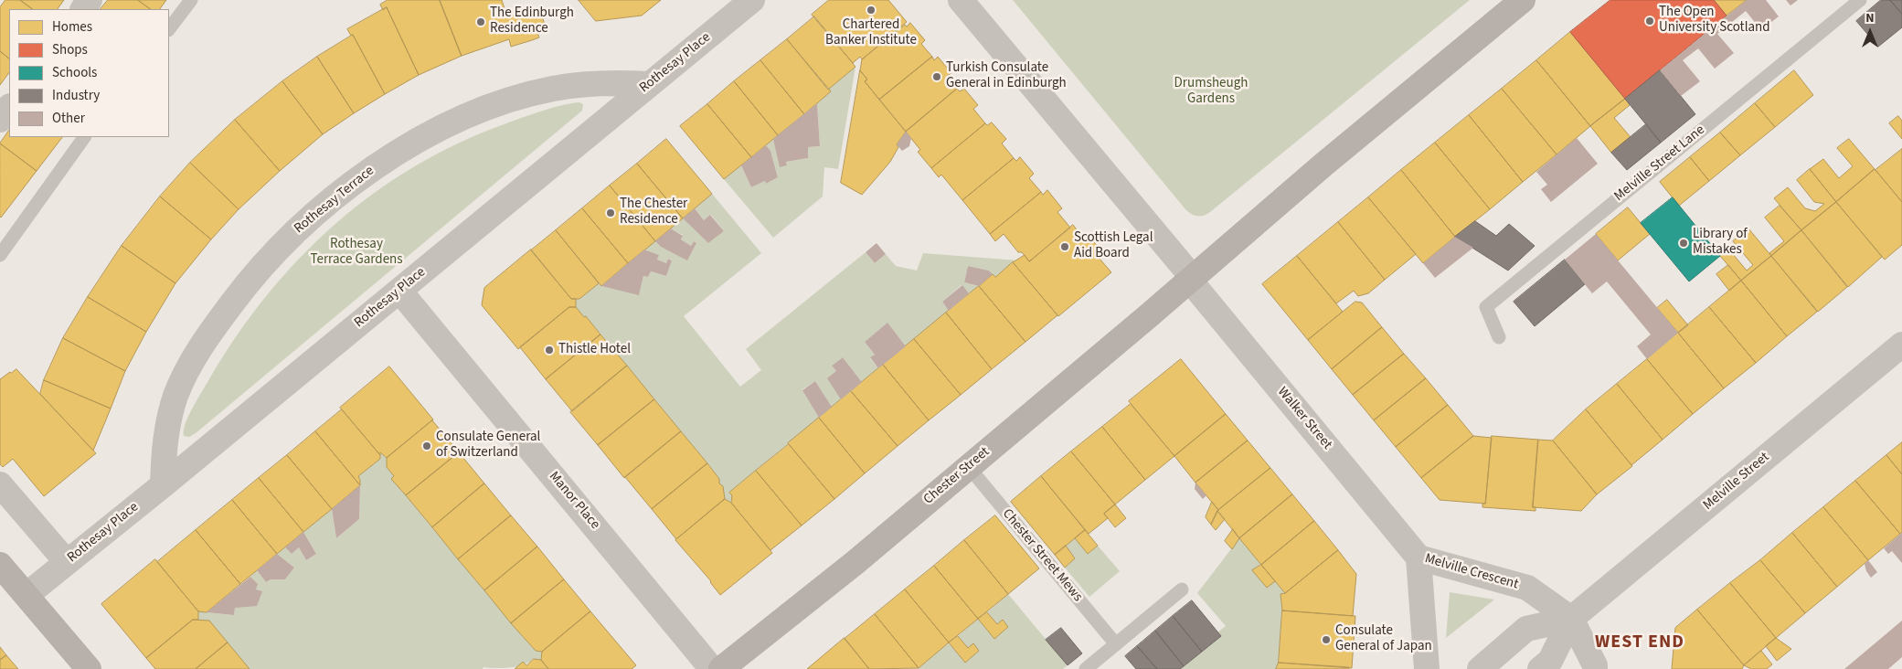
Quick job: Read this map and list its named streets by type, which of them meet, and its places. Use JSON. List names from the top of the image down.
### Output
{
  "streets": {
    "street": [
      "Rothesay Place",
      "Rothesay Terrace",
      "Walker Street",
      "Chester Street",
      "Melville Street",
      "Manor Place",
      "Melville Crescent"
    ],
    "lane": ["Melville Street Lane", "Chester Street Mews"]
  },
  "crossings": [
    ["Rothesay Place", "Rothesay Terrace"],
    ["Rothesay Place", "Manor Place"],
    ["Walker Street", "Chester Street"],
    ["Walker Street", "Melville Crescent"],
    ["Chester Street", "Chester Street Mews"],
    ["Melville Street", "Melville Crescent"]
  ],
  "districts": ["WEST END"],
  "parks": ["Drumsheugh Gardens", "Rothesay Terrace Gardens"],
  "places": [
    "Chartered Banker Institute",
    "The Open University Scotland",
    "The Edinburgh Residence",
    "Turkish Consulate General in Edinburgh",
    "The Chester Residence",
    "Library of Mistakes",
    "Scottish Legal Aid Board",
    "Thistle Hotel",
    "Consulate General of Switzerland",
    "Consulate General of Japan"
  ],
  "legend": [
    "Homes",
    "Shops",
    "Schools",
    "Industry",
    "Other"
  ],
  "north": "top"
}
